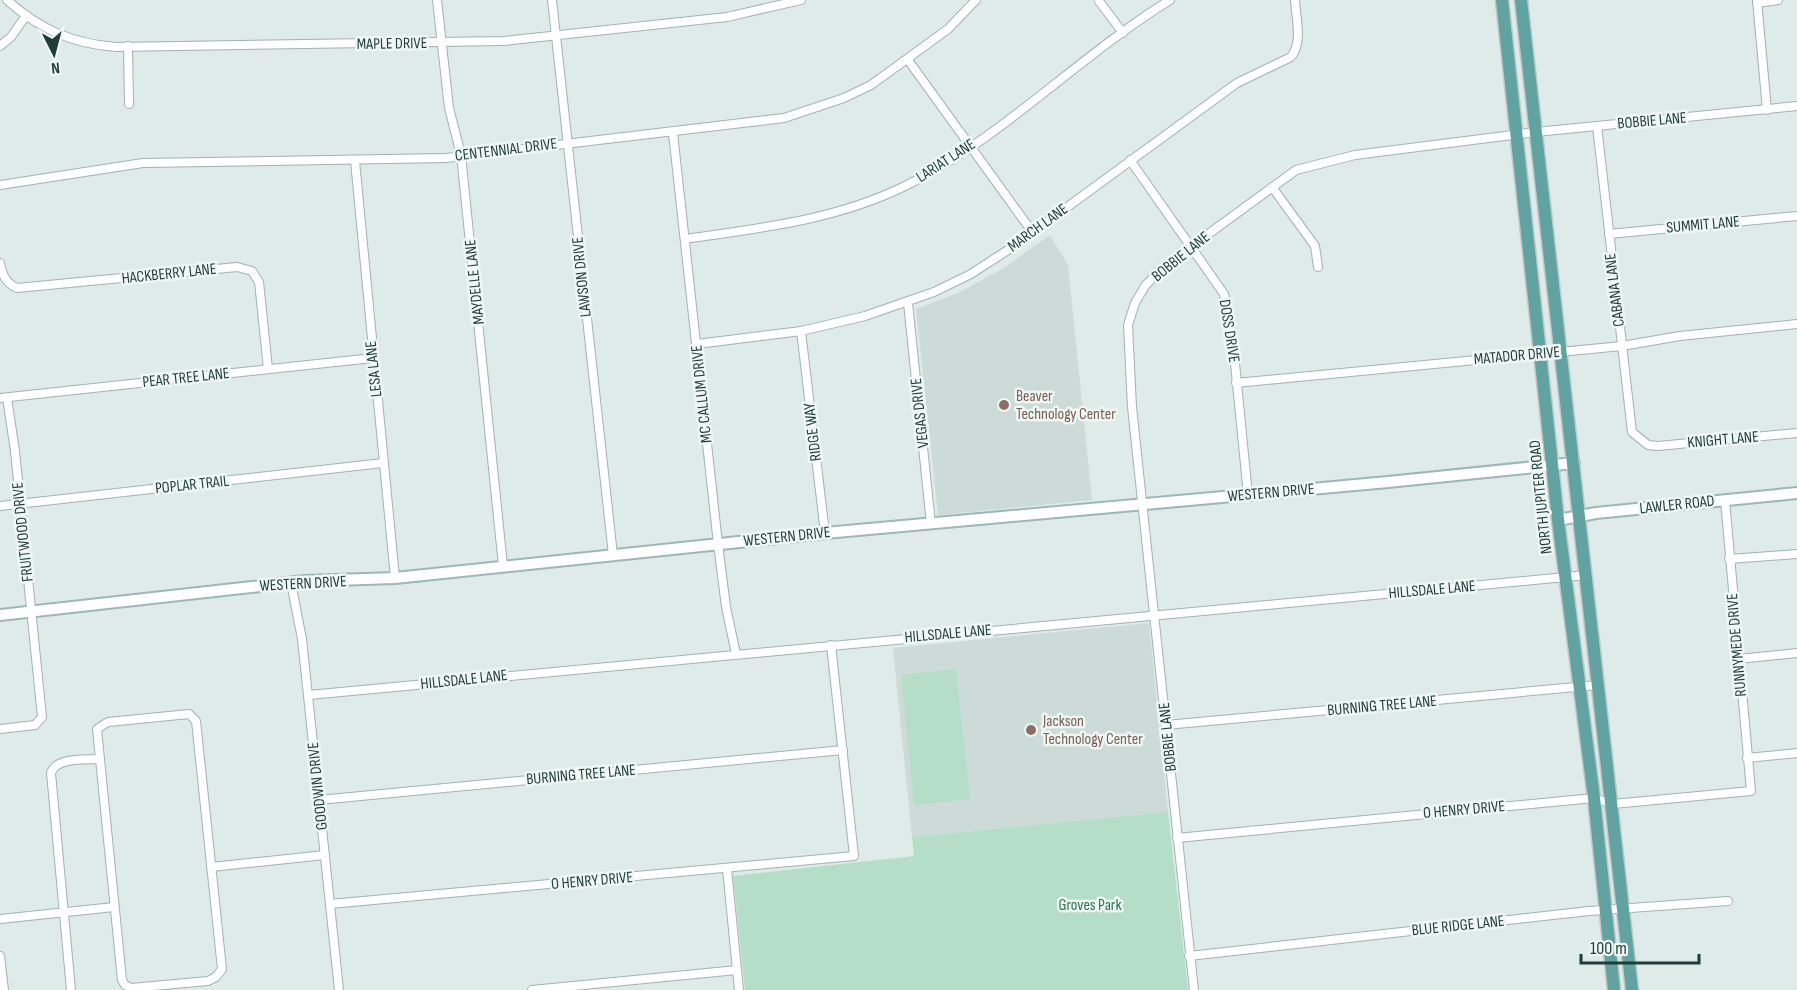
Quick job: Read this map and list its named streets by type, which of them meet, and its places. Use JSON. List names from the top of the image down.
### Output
{
  "streets": {
    "main road": ["NORTH JUPITER ROAD"],
    "street": [
      "MAPLE DRIVE",
      "BOBBIE LANE",
      "CENTENNIAL DRIVE",
      "LARIAT LANE",
      "SUMMIT LANE",
      "MARCH LANE",
      "HACKBERRY LANE",
      "LAWSON DRIVE",
      "MAYDELLE LANE",
      "CABANA LANE",
      "DOSS DRIVE",
      "MATADOR DRIVE",
      "LESA LANE",
      "PEAR TREE LANE",
      "MC CALLUM DRIVE",
      "VEGAS DRIVE",
      "RIDGE WAY",
      "KNIGHT LANE",
      "POPLAR TRAIL",
      "WESTERN DRIVE",
      "LAWLER ROAD",
      "FRUITWOOD DRIVE",
      "HILLSDALE LANE",
      "RUNNYMEDE DRIVE",
      "BURNING TREE LANE",
      "GOODWIN DRIVE",
      "O HENRY DRIVE",
      "BLUE RIDGE LANE"
    ]
  },
  "crossings": [
    ["MAPLE DRIVE", "LAWSON DRIVE"],
    ["MAPLE DRIVE", "MAYDELLE LANE"],
    ["BOBBIE LANE", "CABANA LANE"],
    ["BOBBIE LANE", "DOSS DRIVE"],
    ["BOBBIE LANE", "WESTERN DRIVE"],
    ["BOBBIE LANE", "NORTH JUPITER ROAD"],
    ["BOBBIE LANE", "HILLSDALE LANE"],
    ["BOBBIE LANE", "BURNING TREE LANE"],
    ["BOBBIE LANE", "O HENRY DRIVE"],
    ["BOBBIE LANE", "BLUE RIDGE LANE"],
    ["CENTENNIAL DRIVE", "LAWSON DRIVE"],
    ["CENTENNIAL DRIVE", "MAYDELLE LANE"],
    ["CENTENNIAL DRIVE", "LESA LANE"],
    ["CENTENNIAL DRIVE", "MC CALLUM DRIVE"],
    ["LARIAT LANE", "MC CALLUM DRIVE"],
    ["SUMMIT LANE", "CABANA LANE"],
    ["MARCH LANE", "DOSS DRIVE"],
    ["MARCH LANE", "MC CALLUM DRIVE"],
    ["MARCH LANE", "VEGAS DRIVE"],
    ["MARCH LANE", "RIDGE WAY"],
    ["HACKBERRY LANE", "PEAR TREE LANE"],
    ["LAWSON DRIVE", "WESTERN DRIVE"],
    ["MAYDELLE LANE", "WESTERN DRIVE"],
    ["CABANA LANE", "MATADOR DRIVE"],
    ["CABANA LANE", "KNIGHT LANE"],
    ["DOSS DRIVE", "MATADOR DRIVE"],
    ["DOSS DRIVE", "WESTERN DRIVE"],
    ["MATADOR DRIVE", "NORTH JUPITER ROAD"],
    ["LESA LANE", "PEAR TREE LANE"],
    ["LESA LANE", "POPLAR TRAIL"],
    ["LESA LANE", "WESTERN DRIVE"],
    ["PEAR TREE LANE", "FRUITWOOD DRIVE"],
    ["MC CALLUM DRIVE", "WESTERN DRIVE"],
    ["MC CALLUM DRIVE", "HILLSDALE LANE"],
    ["VEGAS DRIVE", "WESTERN DRIVE"],
    ["RIDGE WAY", "WESTERN DRIVE"],
    ["POPLAR TRAIL", "FRUITWOOD DRIVE"],
    ["WESTERN DRIVE", "NORTH JUPITER ROAD"],
    ["WESTERN DRIVE", "FRUITWOOD DRIVE"],
    ["WESTERN DRIVE", "GOODWIN DRIVE"],
    ["NORTH JUPITER ROAD", "LAWLER ROAD"],
    ["NORTH JUPITER ROAD", "HILLSDALE LANE"],
    ["NORTH JUPITER ROAD", "BURNING TREE LANE"],
    ["NORTH JUPITER ROAD", "O HENRY DRIVE"],
    ["NORTH JUPITER ROAD", "BLUE RIDGE LANE"],
    ["LAWLER ROAD", "RUNNYMEDE DRIVE"],
    ["HILLSDALE LANE", "GOODWIN DRIVE"],
    ["RUNNYMEDE DRIVE", "O HENRY DRIVE"],
    ["BURNING TREE LANE", "GOODWIN DRIVE"],
    ["BURNING TREE LANE", "O HENRY DRIVE"],
    ["GOODWIN DRIVE", "O HENRY DRIVE"]
  ],
  "parks": ["Groves Park"],
  "places": ["Beaver Technology Center", "Jackson Technology Center"],
  "scale_bar": "100 m",
  "north": "bottom"
}
